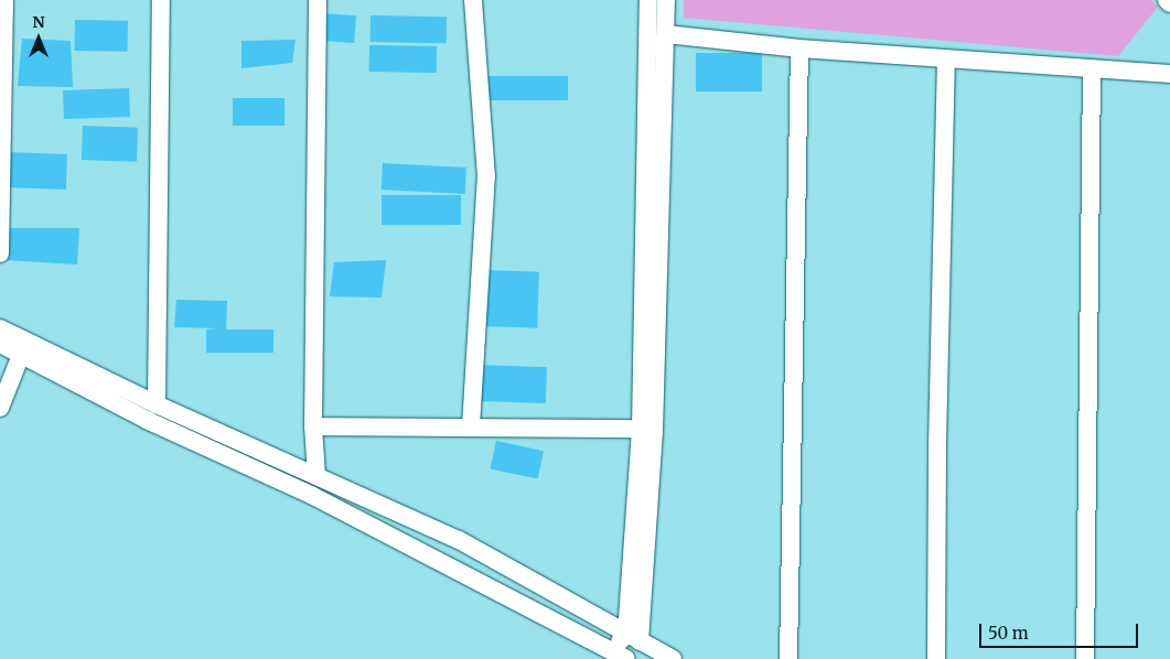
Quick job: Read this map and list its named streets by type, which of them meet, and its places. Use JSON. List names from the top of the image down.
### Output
{
  "scale_bar": "50 m",
  "north": "top"
}
